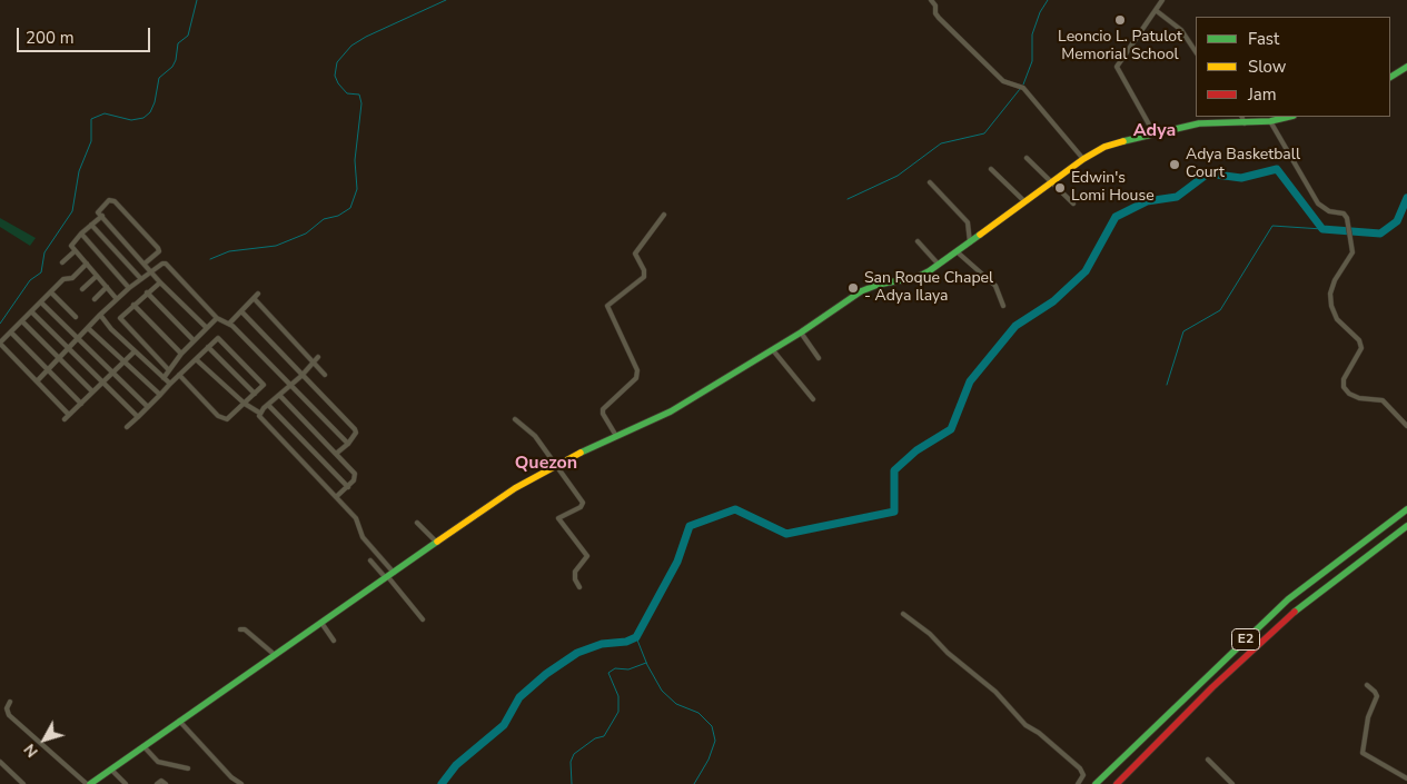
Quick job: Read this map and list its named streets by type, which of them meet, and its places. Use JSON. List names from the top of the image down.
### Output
{
  "streets": {
    "main road": ["E2"]
  },
  "districts": ["Adya", "Quezon"],
  "places": [
    "Leoncio L. Patulot Memorial School",
    "Adya Basketball Court",
    "Edwin's Lomi House",
    "San Roque Chapel - Adya Ilaya"
  ],
  "legend": ["Fast", "Slow", "Jam"],
  "scale_bar": "200 m",
  "north": "bottom left"
}
